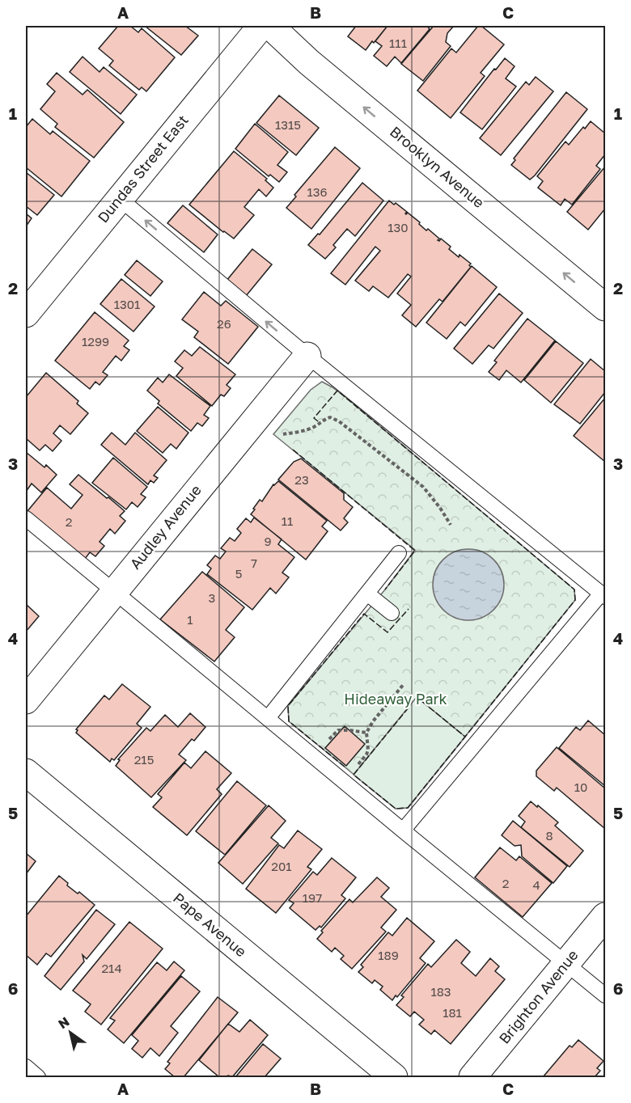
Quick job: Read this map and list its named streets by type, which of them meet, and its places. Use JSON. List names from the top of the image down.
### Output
{
  "streets": {
    "street": [
      "Brooklyn Avenue",
      "Dundas Street East",
      "Audley Avenue",
      "Pape Avenue",
      "Brighton Avenue"
    ]
  },
  "one_way": ["Brooklyn Avenue"],
  "parks": ["Hideaway Park"],
  "house_numbers": [
    "111",
    "1315",
    "136",
    "130",
    "1301",
    "26",
    "1299",
    "23",
    "11",
    "2",
    "9",
    "7",
    "5",
    "3",
    "1",
    "215",
    "10",
    "8",
    "201",
    "2",
    "4",
    "197",
    "189",
    "214",
    "183",
    "181"
  ],
  "north": "top left",
  "grid": {
    "columns": ["A", "B", "C"],
    "rows": [
      "1",
      "2",
      "3",
      "4",
      "5",
      "6"
    ]
  }
}
